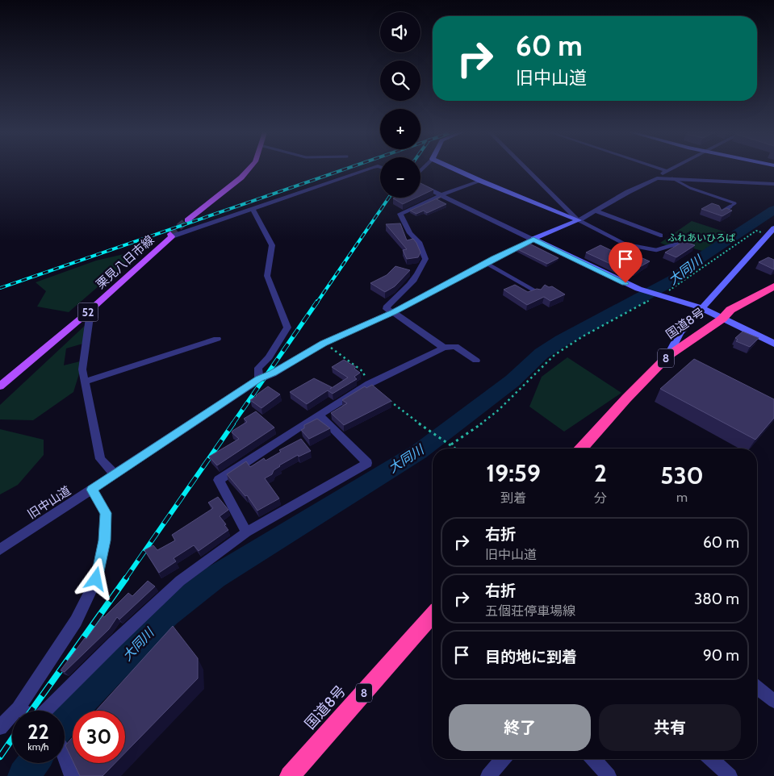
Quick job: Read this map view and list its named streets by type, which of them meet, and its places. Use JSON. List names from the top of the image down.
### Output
{
  "streets": {
    "highway": ["国道8号", "8"],
    "main road": ["栗見八日市線", "52"],
    "street": ["旧中山道"]
  },
  "water": ["大同川"],
  "parks": ["ふれあいひろば"],
  "page": {
    "map_buttons": ["+", "−"],
    "turn": ["60 m", "旧中山道"],
    "eta": [
      "19:59",
      "到着",
      "2",
      "分",
      "530",
      "m"
    ],
    "list": [
      {
        "name": "右折",
        "note": "旧中山道",
        "value": "60 m"
      },
      {
        "name": "右折",
        "note": "五個荘停車場線",
        "value": "380 m"
      },
      {
        "name": "目的地に到着",
        "value": "90 m"
      }
    ],
    "buttons": ["終了", "共有"],
    "speed": "22 km/h",
    "limit": "30"
  }
}
